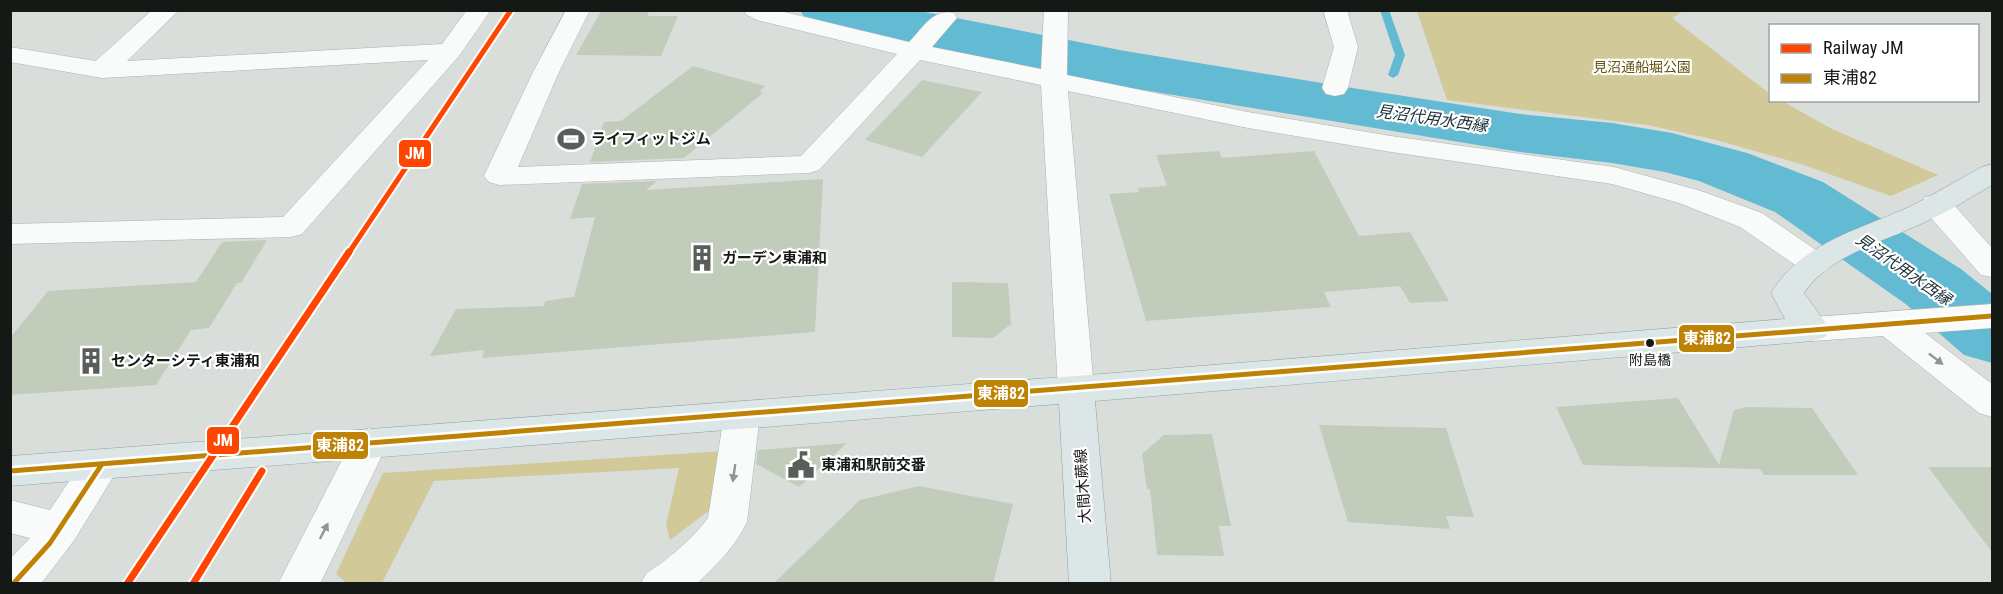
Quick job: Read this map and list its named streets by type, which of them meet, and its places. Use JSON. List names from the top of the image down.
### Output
{
  "streets": {
    "main road": ["大間木蕨線"]
  },
  "water": ["見沼代用水西縁"],
  "parks": ["見沼通船堀公園"],
  "places": {
    "sports": ["ライフィットジム"],
    "building": ["ガーデン東浦和", "センターシティ東浦和"],
    "other": ["附島橋"],
    "public building": ["東浦和駅前交番"]
  },
  "lines": ["rail line JM", "transit line 東浦82"],
  "legend": ["Railway JM", "東浦82"]
}
